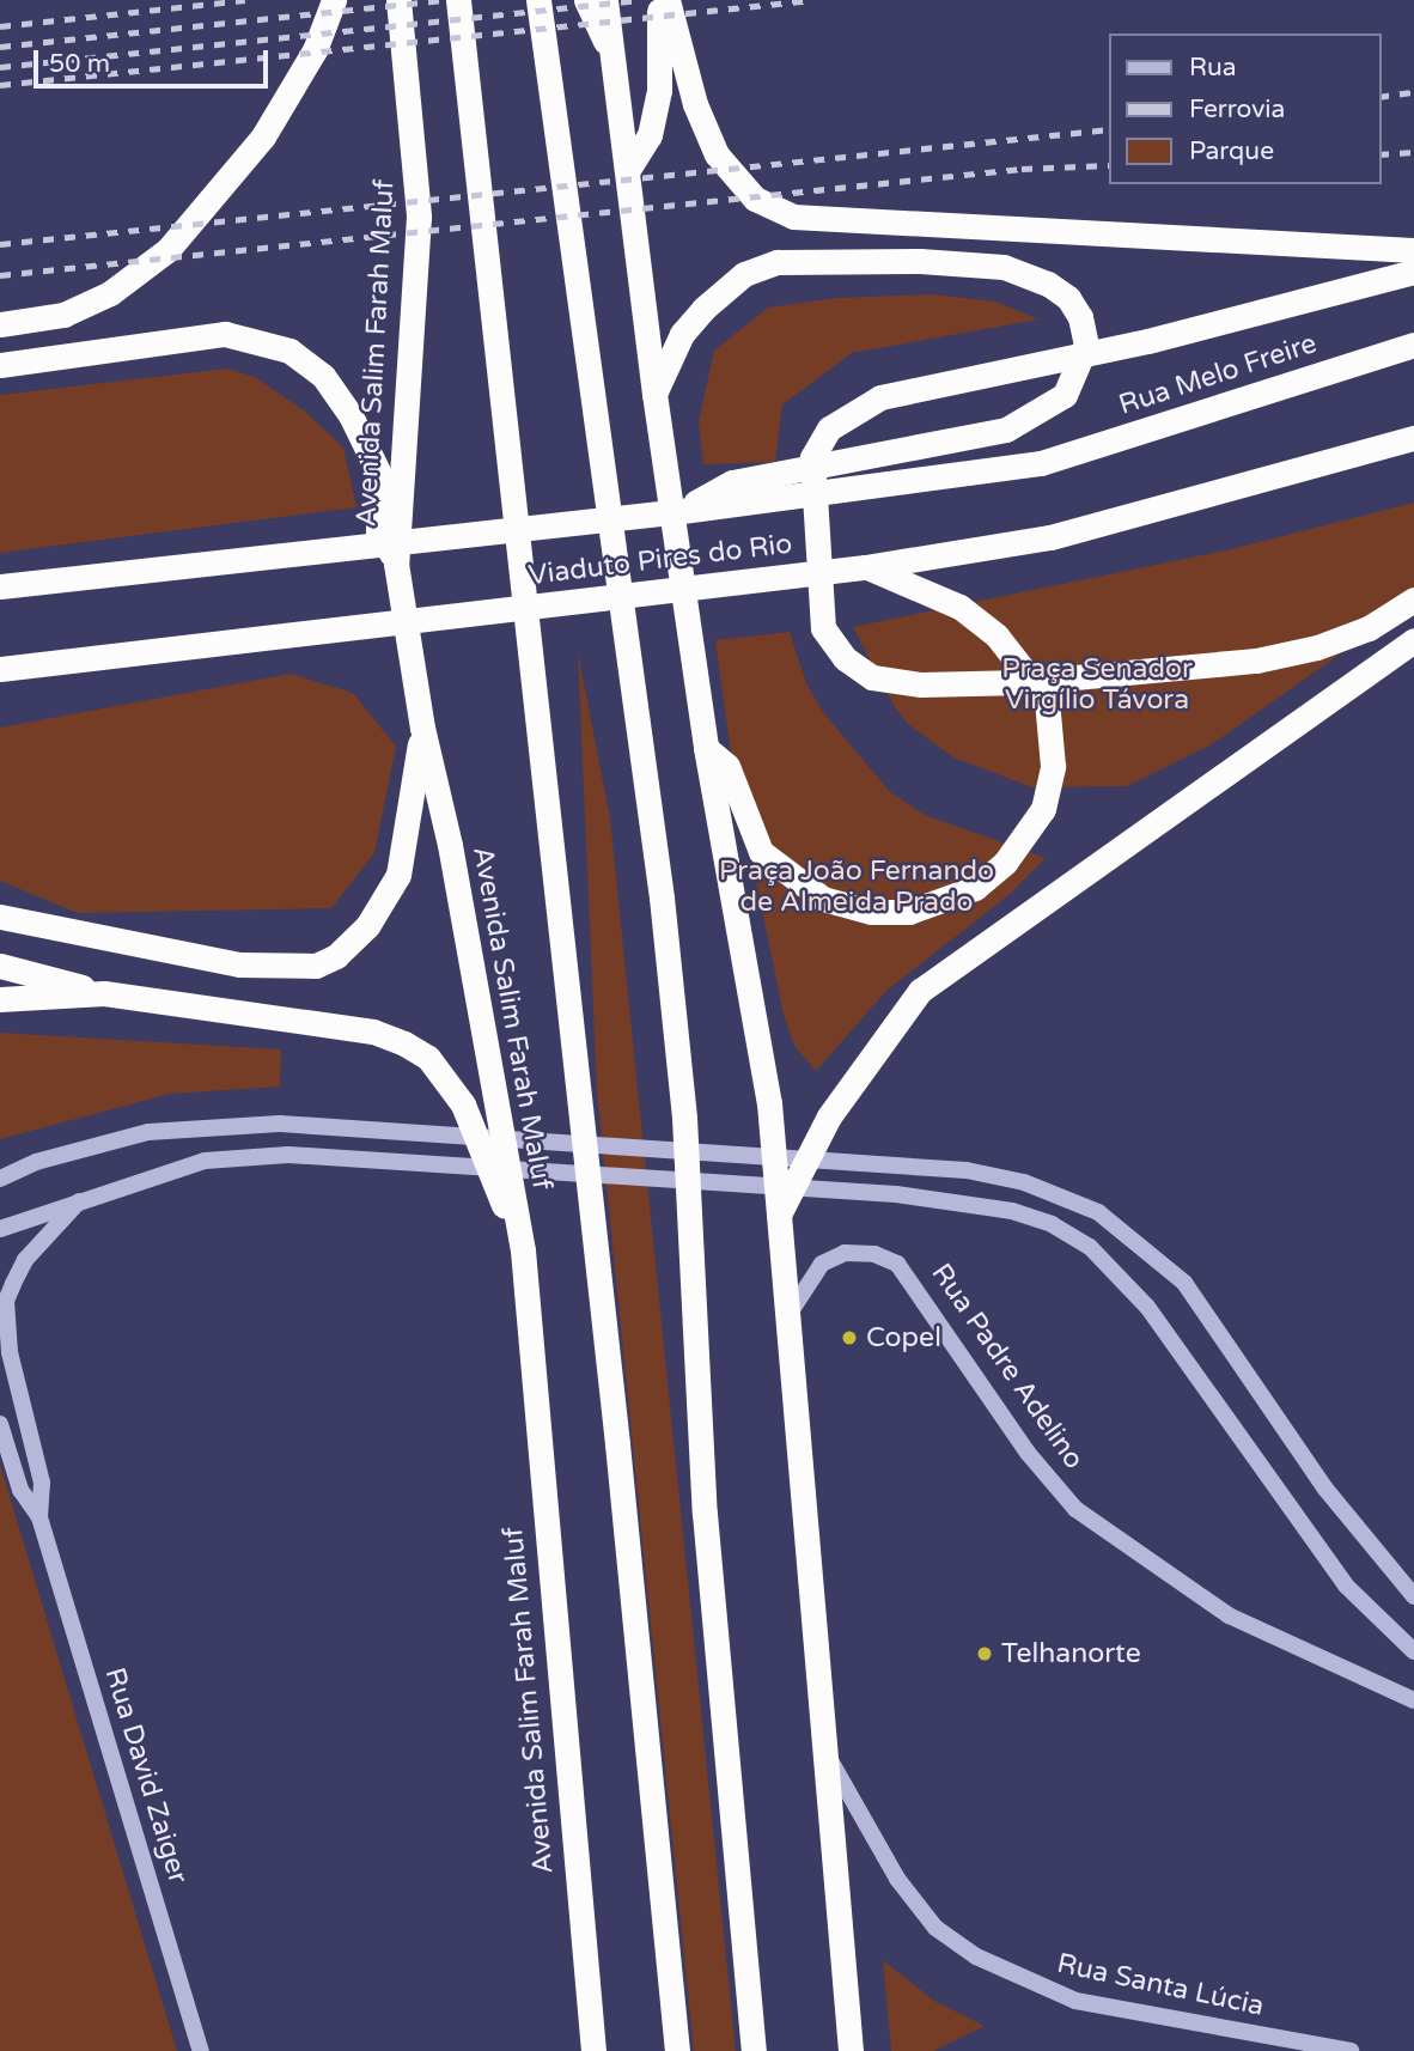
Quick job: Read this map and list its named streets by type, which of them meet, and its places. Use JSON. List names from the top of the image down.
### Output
{
  "streets": {
    "highway": ["Avenida Salim Farah Maluf", "Rua Melo Freire", "Viaduto Pires do Rio"],
    "main road": ["Rua Padre Adelino", "Rua David Zaiger", "Rua Santa Lúcia"]
  },
  "crossings": [
    ["Rua Melo Freire", "Viaduto Pires do Rio"]
  ],
  "parks": ["Praça Senador Virgílio Távora", "Praça João Fernando de Almeida Prado"],
  "places": ["Copel", "Telhanorte"],
  "legend": ["Rua", "Ferrovia", "Parque"],
  "scale_bar": "50 m"
}
